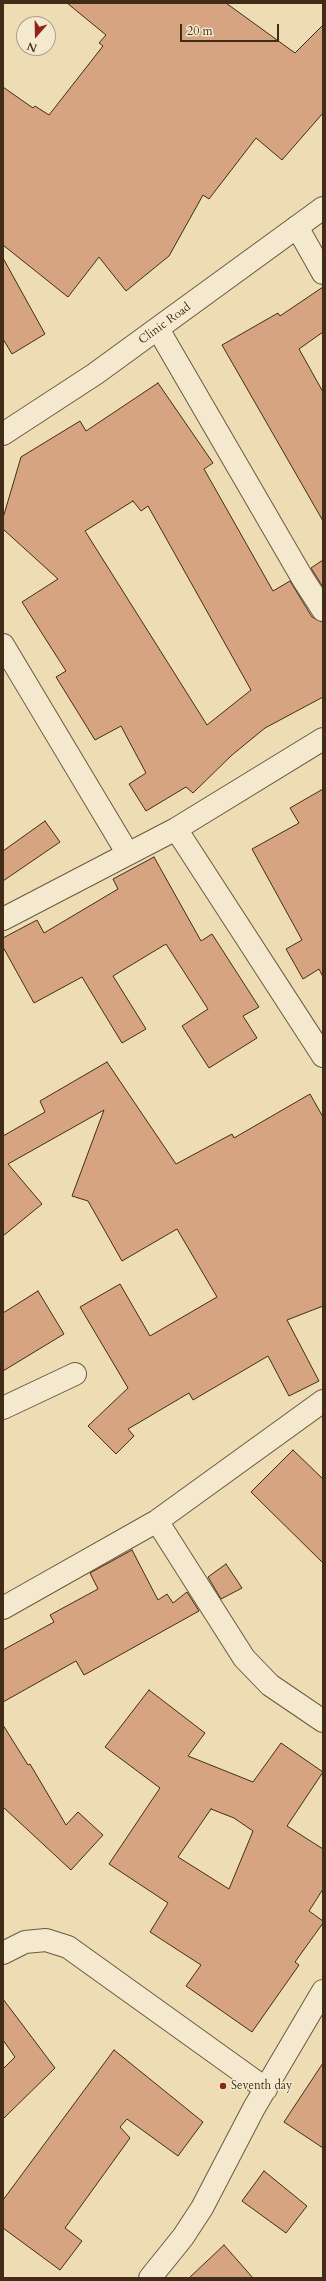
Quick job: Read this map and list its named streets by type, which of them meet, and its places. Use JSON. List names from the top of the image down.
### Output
{
  "streets": {
    "street": ["Clinic Road"]
  },
  "places": ["Seventh day"],
  "scale_bar": "20 m",
  "north": "bottom"
}
